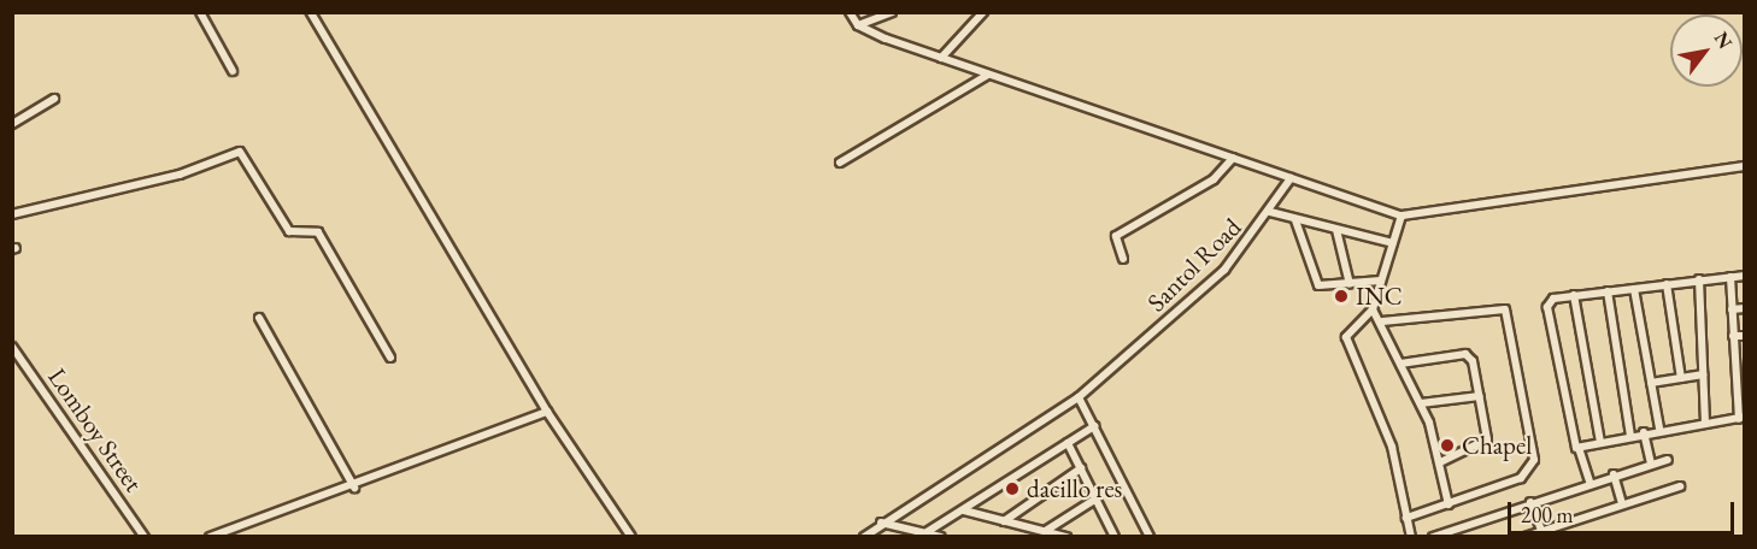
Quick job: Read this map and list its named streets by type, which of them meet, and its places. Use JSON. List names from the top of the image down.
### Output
{
  "streets": {
    "street": ["Santol Road", "Lomboy Street"]
  },
  "places": ["INC", "Chapel", "dacillo res"],
  "scale_bar": "200 m",
  "north": "top right"
}
